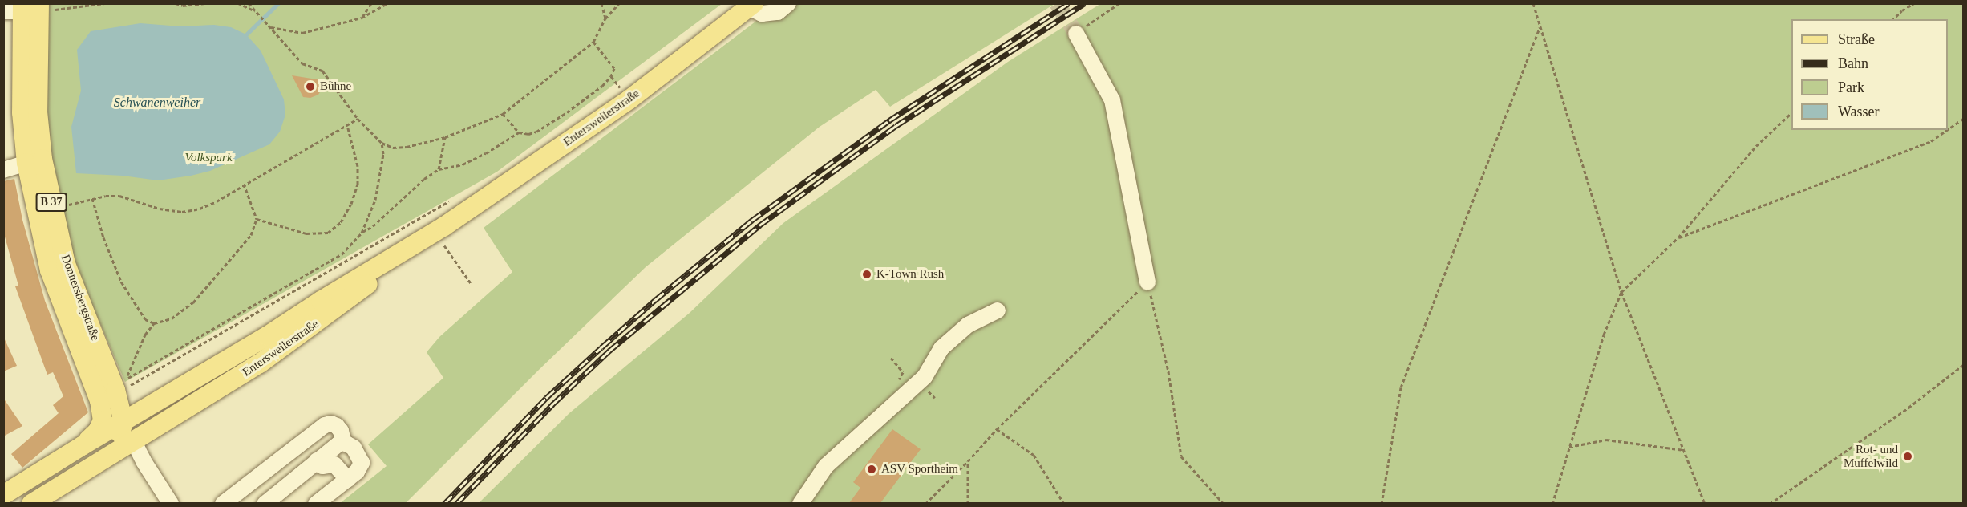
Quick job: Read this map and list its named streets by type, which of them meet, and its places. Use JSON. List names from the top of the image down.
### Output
{
  "streets": {
    "main road": ["Entersweilerstraße", "B 37", "Donnersbergstraße"]
  },
  "crossings": [
    ["Entersweilerstraße", "B 37"],
    ["Entersweilerstraße", "Donnersbergstraße"],
    ["B 37", "Donnersbergstraße"]
  ],
  "water": ["Schwanenweiher"],
  "parks": ["Volkspark"],
  "places": [
    "Bühne",
    "K-Town Rush",
    "Rot- und Muffelwild",
    "ASV Sportheim"
  ],
  "legend": [
    "Straße",
    "Bahn",
    "Park",
    "Wasser"
  ]
}
